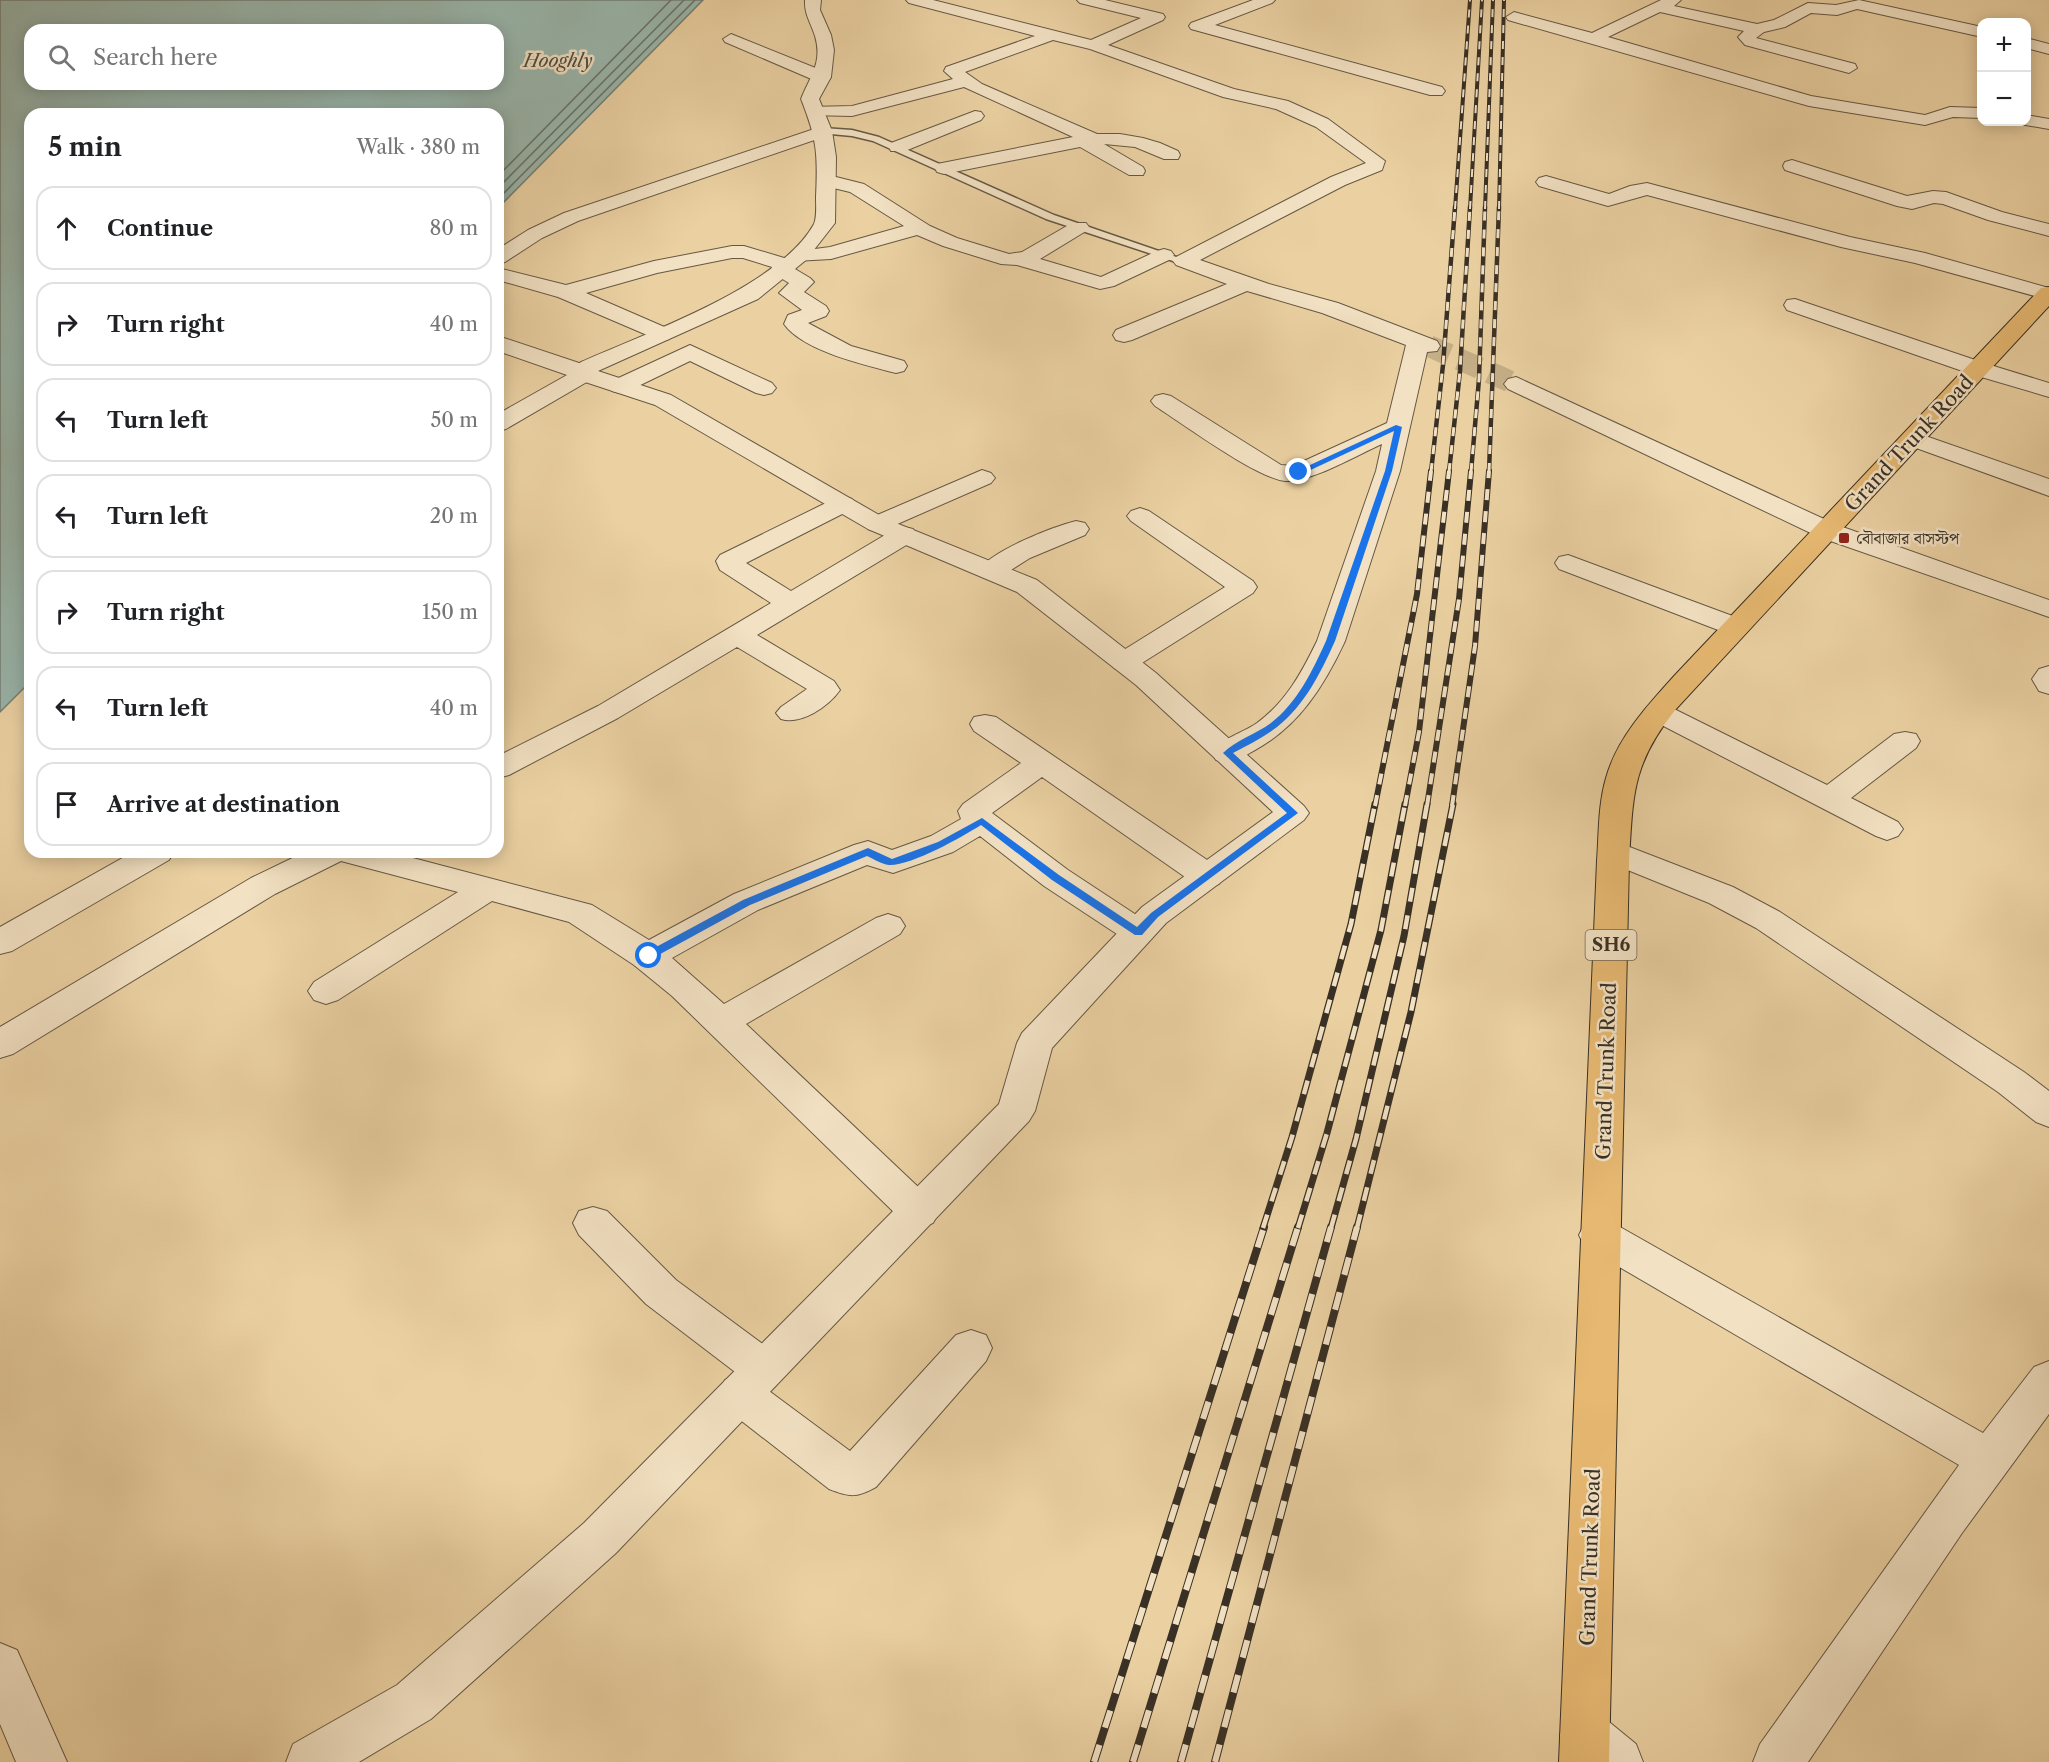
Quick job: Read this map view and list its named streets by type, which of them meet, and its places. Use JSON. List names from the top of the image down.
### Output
{
  "streets": {
    "main road": ["Grand Trunk Road", "SH6"]
  },
  "water": ["Hooghly"],
  "places": {
    "transit": ["বৌবাজার বাসস্টপ"]
  },
  "page": {
    "map_buttons": ["+", "−"],
    "search": "Search here",
    "heading": ["5 min", "Walk · 380 m"],
    "list": [
      ["Continue", "80 m"],
      ["Turn right", "40 m"],
      ["Turn left", "50 m"],
      ["Turn left", "20 m"],
      ["Turn right", "150 m"],
      ["Turn left", "40 m"],
      "Arrive at destination"
    ]
  }
}
